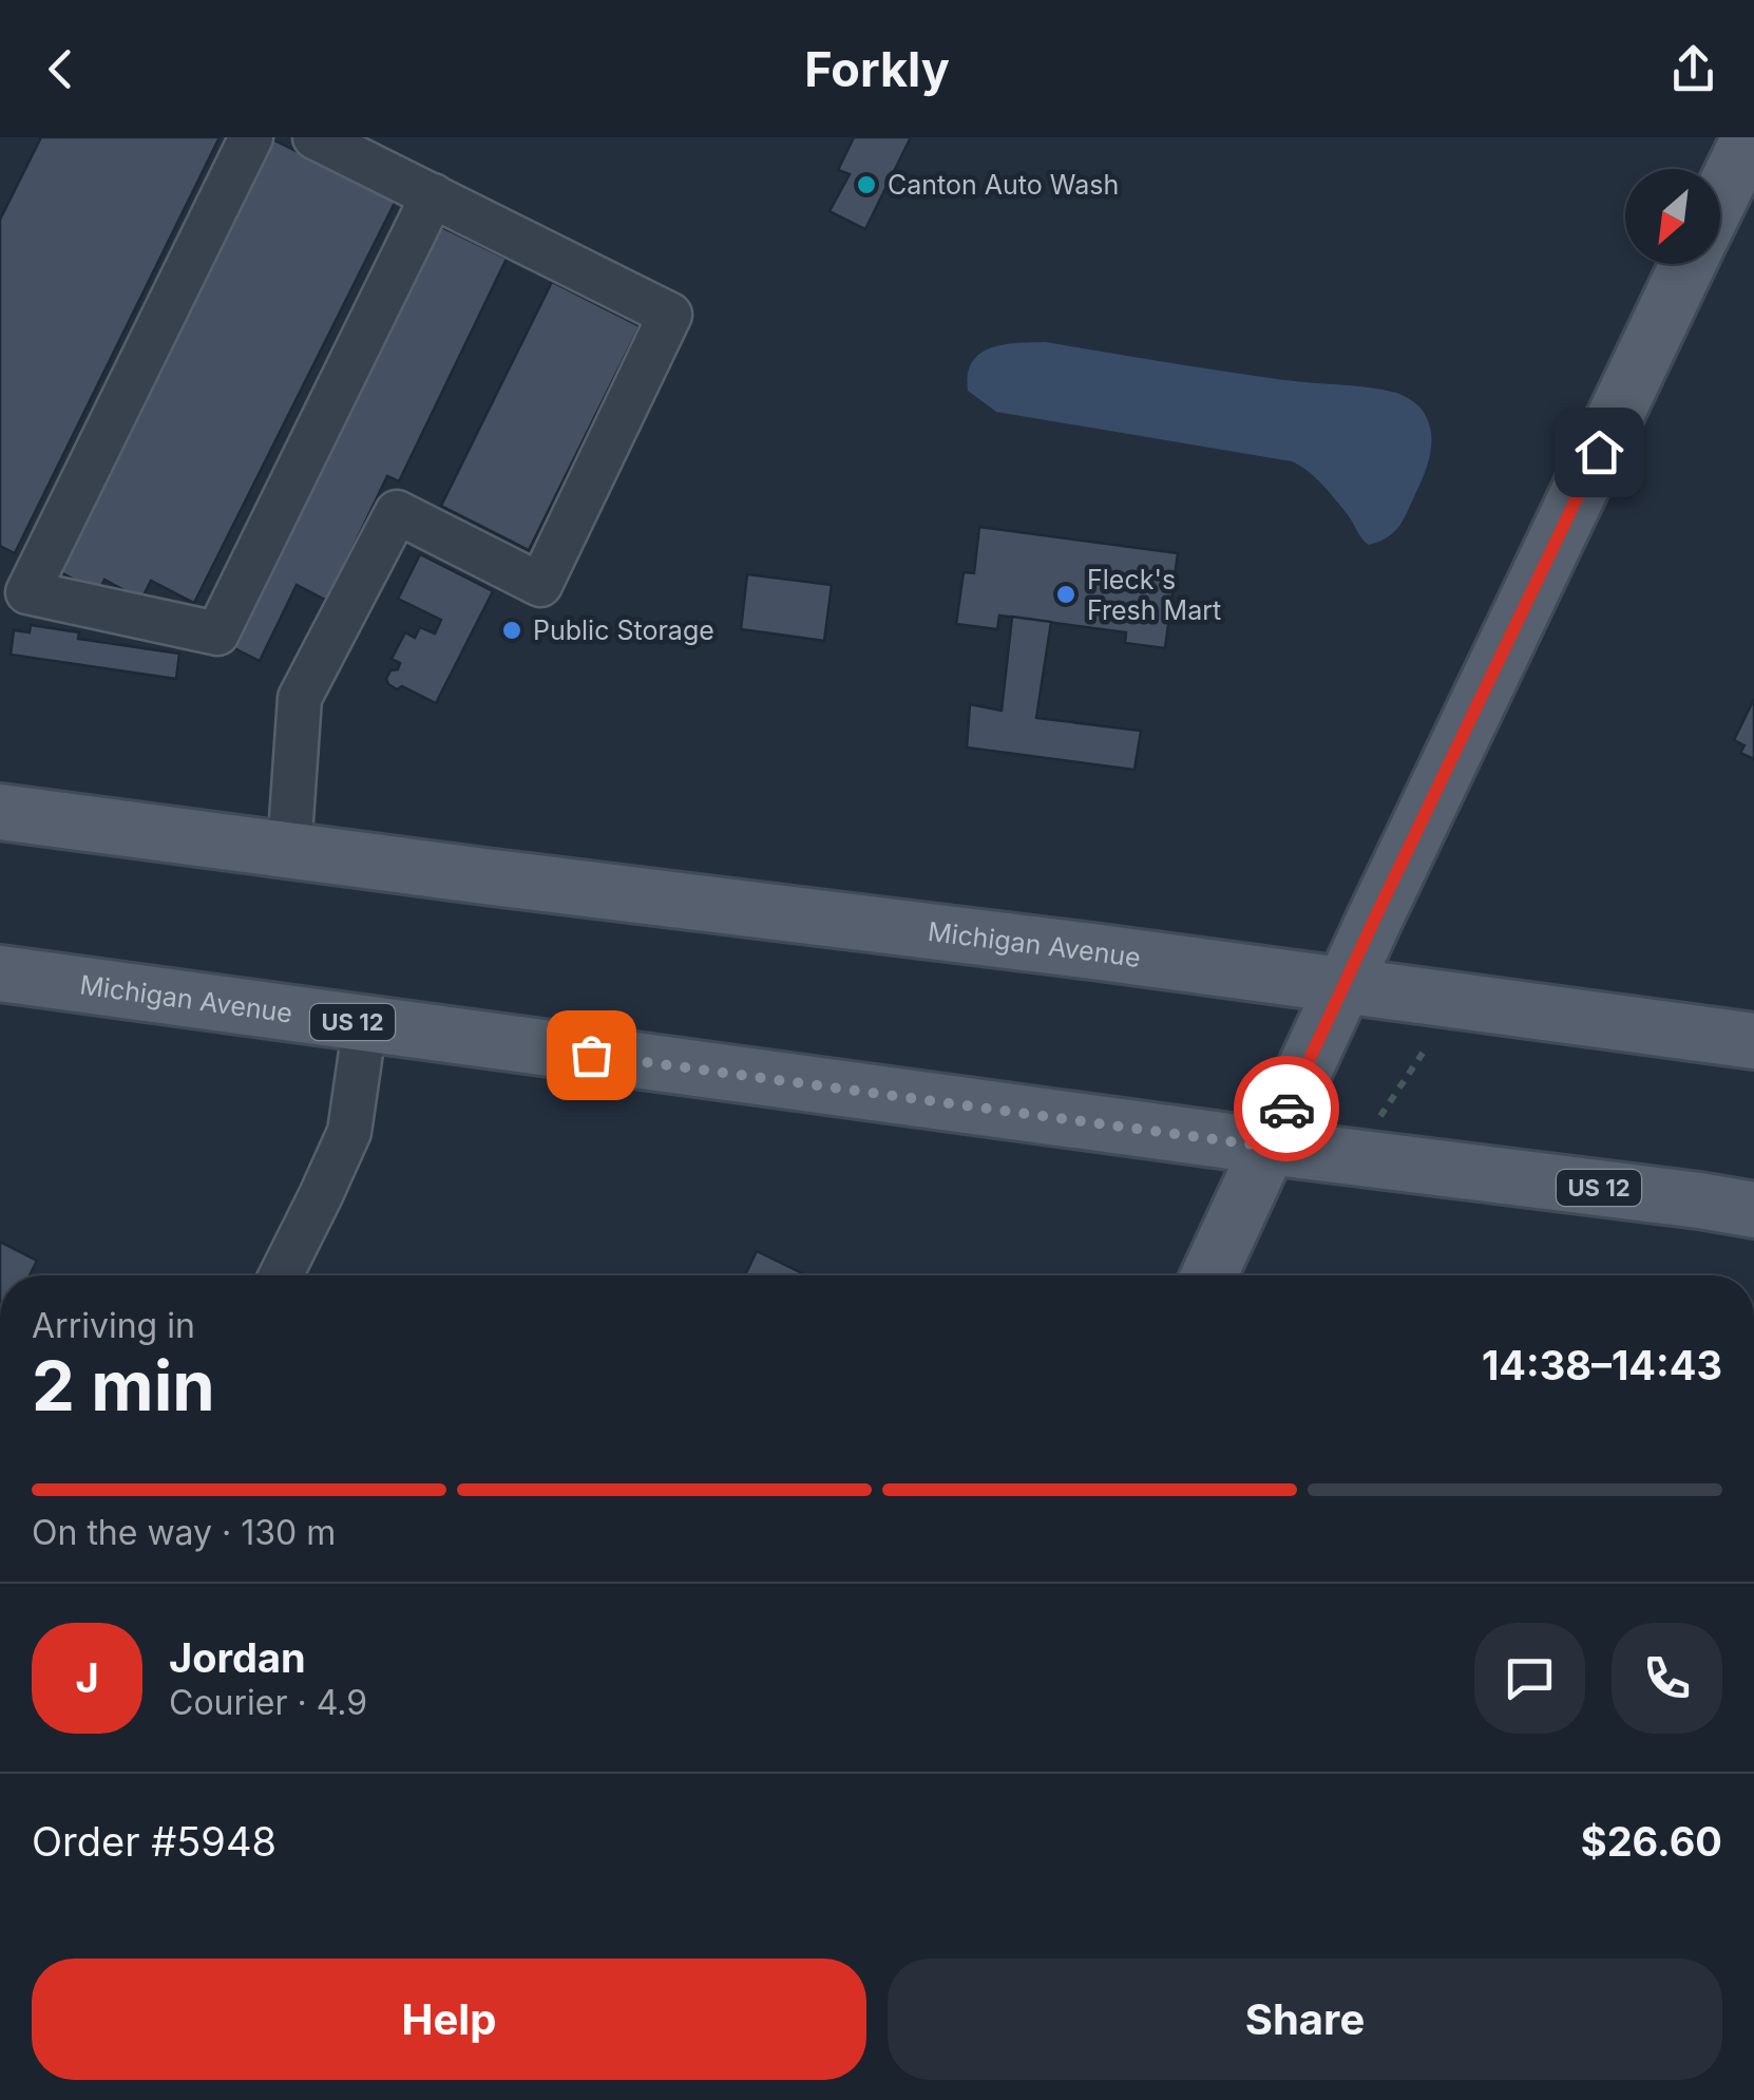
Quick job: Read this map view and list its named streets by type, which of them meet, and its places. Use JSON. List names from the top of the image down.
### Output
{
  "streets": {
    "main road": ["Michigan Avenue", "US 12"]
  },
  "places": ["Canton Auto Wash", "Fleck's Fresh Mart", "Public Storage"],
  "north": "bottom left",
  "page": {
    "header": "Forkly",
    "heading": ["2 min", "Arriving in", "14:38–14:43"],
    "panel": [
      "Jordan",
      "Courier · 4.9",
      "Order #5948",
      "$26.60"
    ],
    "bar": "On the way · 130 m",
    "round": "J",
    "buttons": ["Help", "Share"]
  }
}
